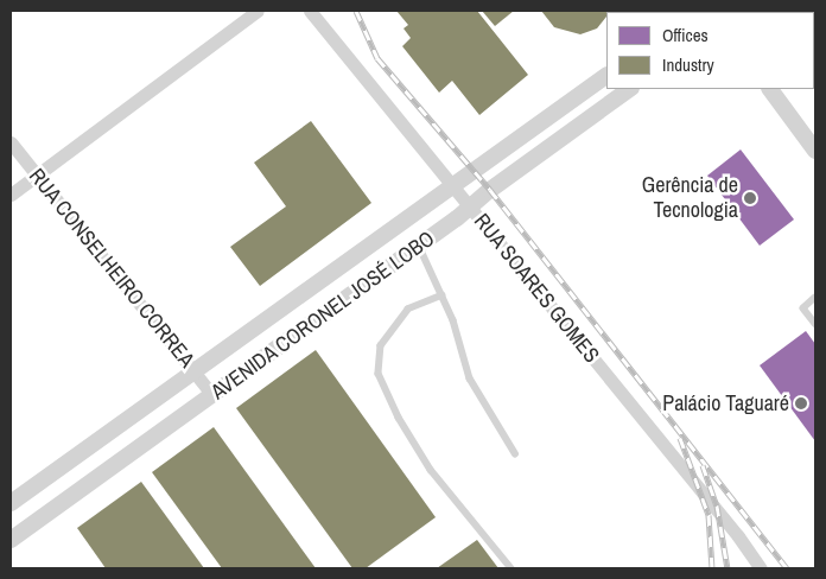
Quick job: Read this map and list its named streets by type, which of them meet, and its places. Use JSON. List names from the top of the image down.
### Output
{
  "streets": {
    "street": ["RUA CONSELHEIRO CORREA", "RUA SOARES GOMES", "AVENIDA CORONEL JOSÉ LOBO"]
  },
  "crossings": [
    ["RUA CONSELHEIRO CORREA", "AVENIDA CORONEL JOSÉ LOBO"],
    ["RUA SOARES GOMES", "AVENIDA CORONEL JOSÉ LOBO"]
  ],
  "places": ["Gerência de Tecnologia", "Palácio Taguaré"],
  "legend": ["Offices", "Industry"]
}
